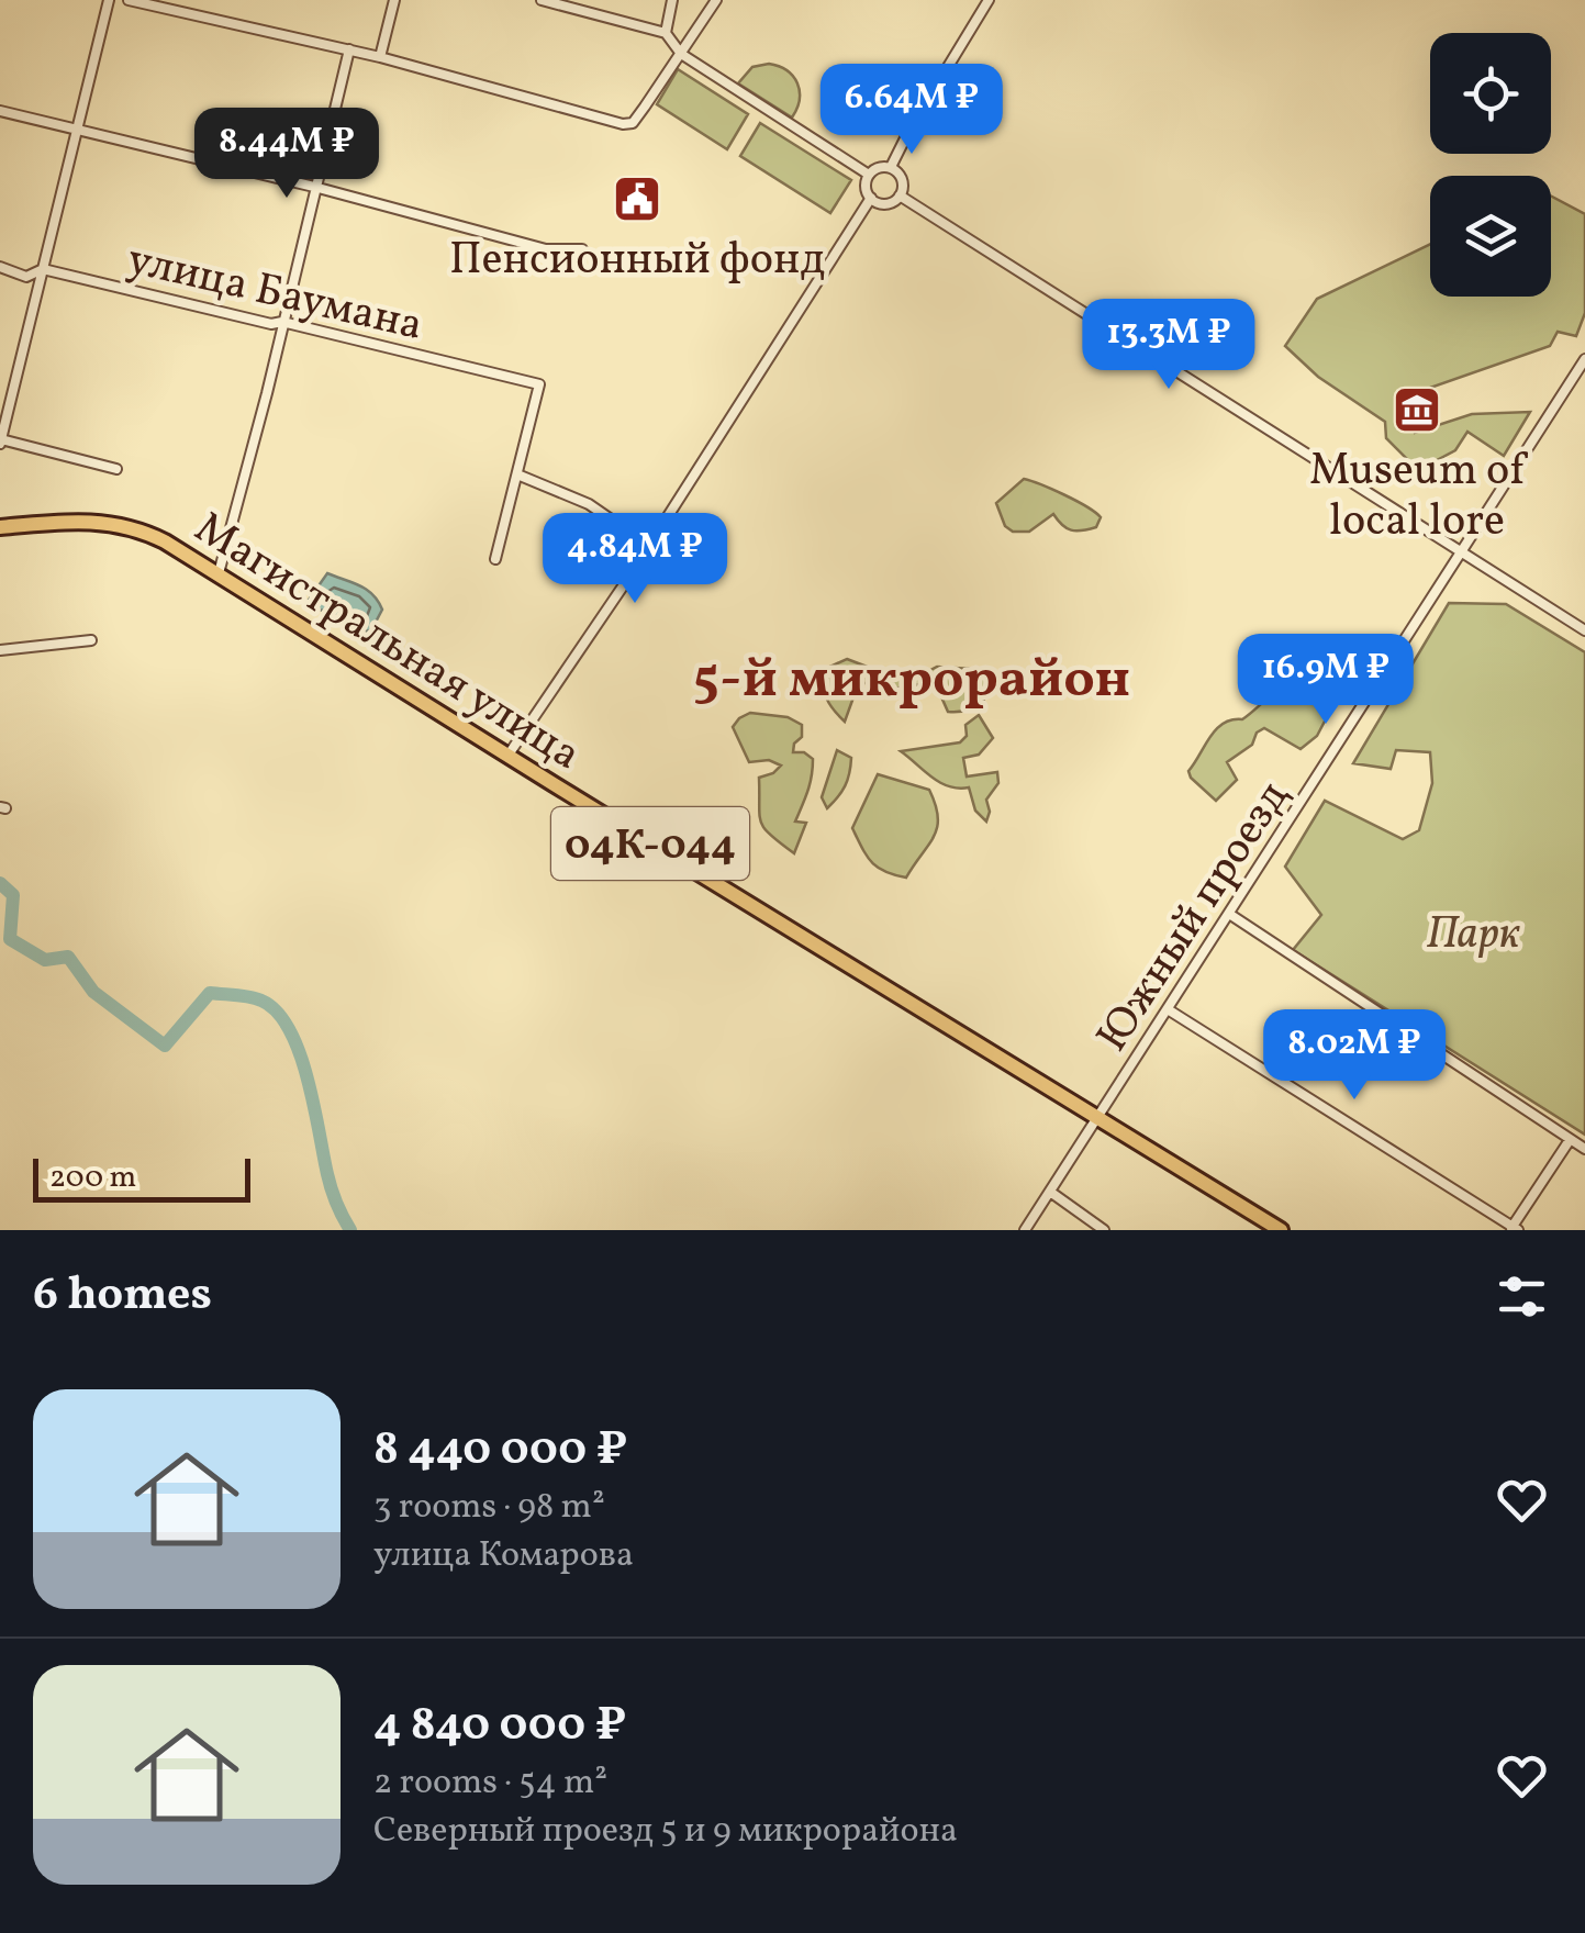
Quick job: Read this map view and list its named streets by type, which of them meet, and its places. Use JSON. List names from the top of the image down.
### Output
{
  "streets": {
    "main road": ["Магистральная улица", "04К-044"],
    "street": ["улица Баумана", "Южный проезд"]
  },
  "crossings": [
    ["Магистральная улица", "Южный проезд"]
  ],
  "districts": ["5-й микрорайон"],
  "parks": ["Парк"],
  "places": {
    "public building": ["Пенсионный фонд"],
    "museum": ["Museum of local lore"]
  },
  "scale_bar": "200 m",
  "page": {
    "price": [
      "6.64M ₽",
      "8.44M ₽",
      "13.3M ₽",
      "4.84M ₽",
      "16.9M ₽",
      "8.02M ₽"
    ],
    "scale": "200 m",
    "heading": "6 homes",
    "list": [
      {
        "name": "8 440 000 ₽",
        "note": "3 rooms · 98 m² · улица Комарова"
      },
      {
        "name": "4 840 000 ₽",
        "note": "2 rooms · 54 m² · Северный проезд 5 и 9 микрорайона"
      }
    ]
  }
}
